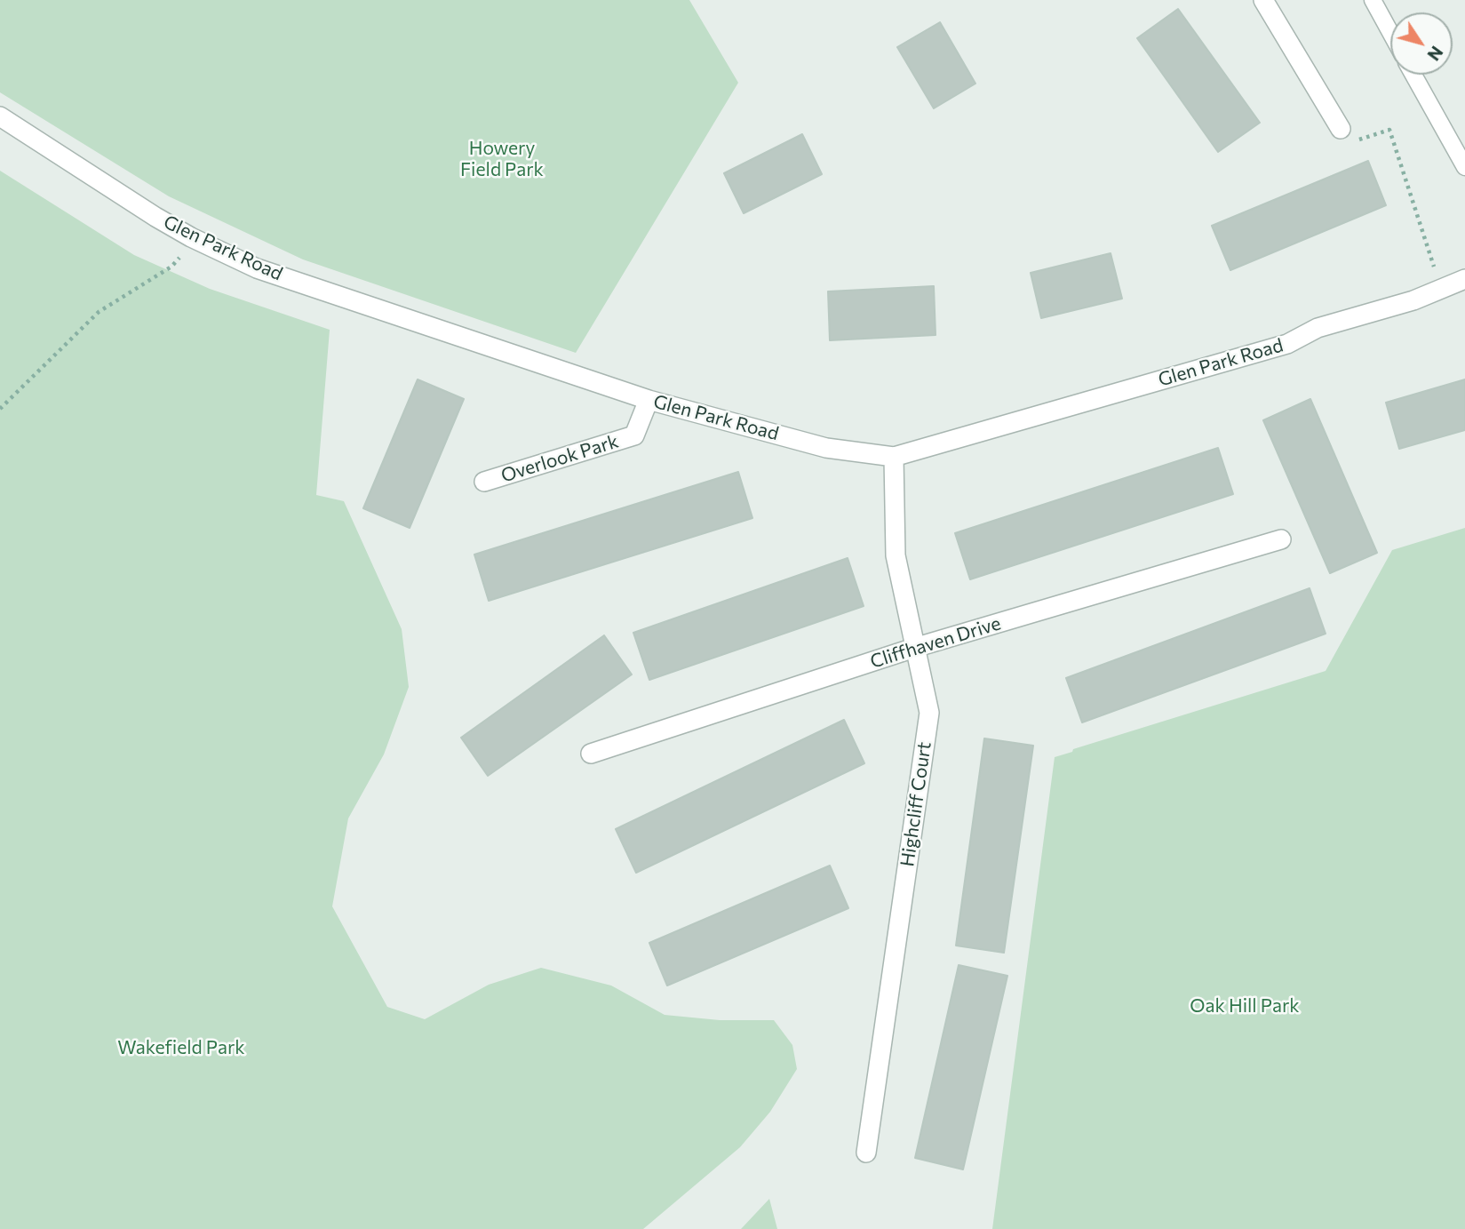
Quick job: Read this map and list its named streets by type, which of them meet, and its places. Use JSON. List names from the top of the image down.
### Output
{
  "streets": {
    "street": [
      "Glen Park Road",
      "Overlook Park",
      "Cliffhaven Drive",
      "Highcliff Court"
    ]
  },
  "crossings": [
    ["Glen Park Road", "Overlook Park"],
    ["Glen Park Road", "Highcliff Court"],
    ["Cliffhaven Drive", "Highcliff Court"]
  ],
  "parks": ["Howery Field Park", "Oak Hill Park", "Wakefield Park"],
  "north": "bottom right"
}
